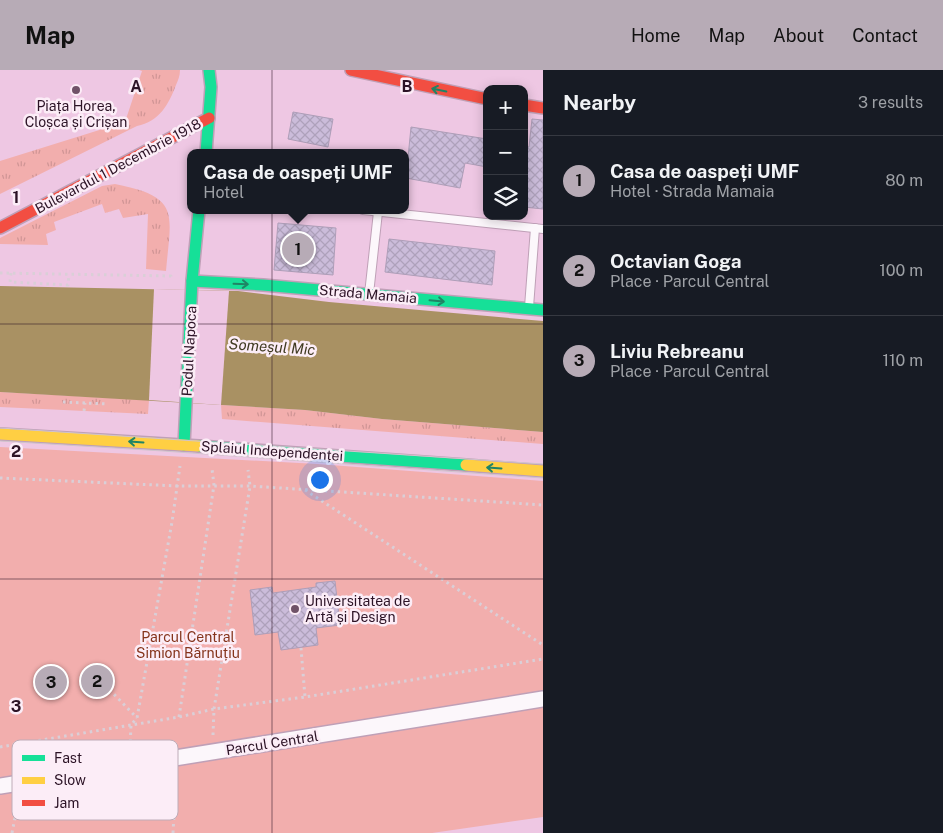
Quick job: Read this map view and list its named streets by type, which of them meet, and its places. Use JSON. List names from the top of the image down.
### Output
{
  "streets": {
    "main road": [
      "Bulevardul 1 Decembrie 1918",
      "Strada Mamaia",
      "Podul Napoca",
      "Splaiul Independenței"
    ],
    "street": ["Parcul Central"]
  },
  "crossings": [
    ["Strada Mamaia", "Podul Napoca"],
    ["Podul Napoca", "Splaiul Independenței"]
  ],
  "one_way": ["Strada Mamaia", "Splaiul Independenței"],
  "water": ["Someșul Mic"],
  "parks": ["Parcul Central Simion Bărnuțiu"],
  "places": ["Piața Horea, Cloșca și Crișan", "Universitatea de Artă și Design"],
  "legend": ["Fast", "Slow", "Jam"],
  "page": {
    "header": "Map",
    "nav": [
      "Home",
      "Map",
      "About",
      "Contact"
    ],
    "heading": ["Nearby", "3 results"],
    "map_buttons": ["+", "−"],
    "list": [
      {
        "mark": "1",
        "name": "Casa de oaspeți UMF",
        "note": "Hotel · Strada Mamaia",
        "value": "80 m"
      },
      {
        "mark": "2",
        "name": "Octavian Goga",
        "note": "Place · Parcul Central",
        "value": "100 m"
      },
      {
        "mark": "3",
        "name": "Liviu Rebreanu",
        "note": "Place · Parcul Central",
        "value": "110 m"
      }
    ],
    "popup": ["Casa de oaspeți UMF", "Hotel"],
    "pins": ["1", "2", "3"]
  },
  "grid": {
    "columns": ["A", "B"],
    "rows": ["1", "2", "3"]
  }
}
